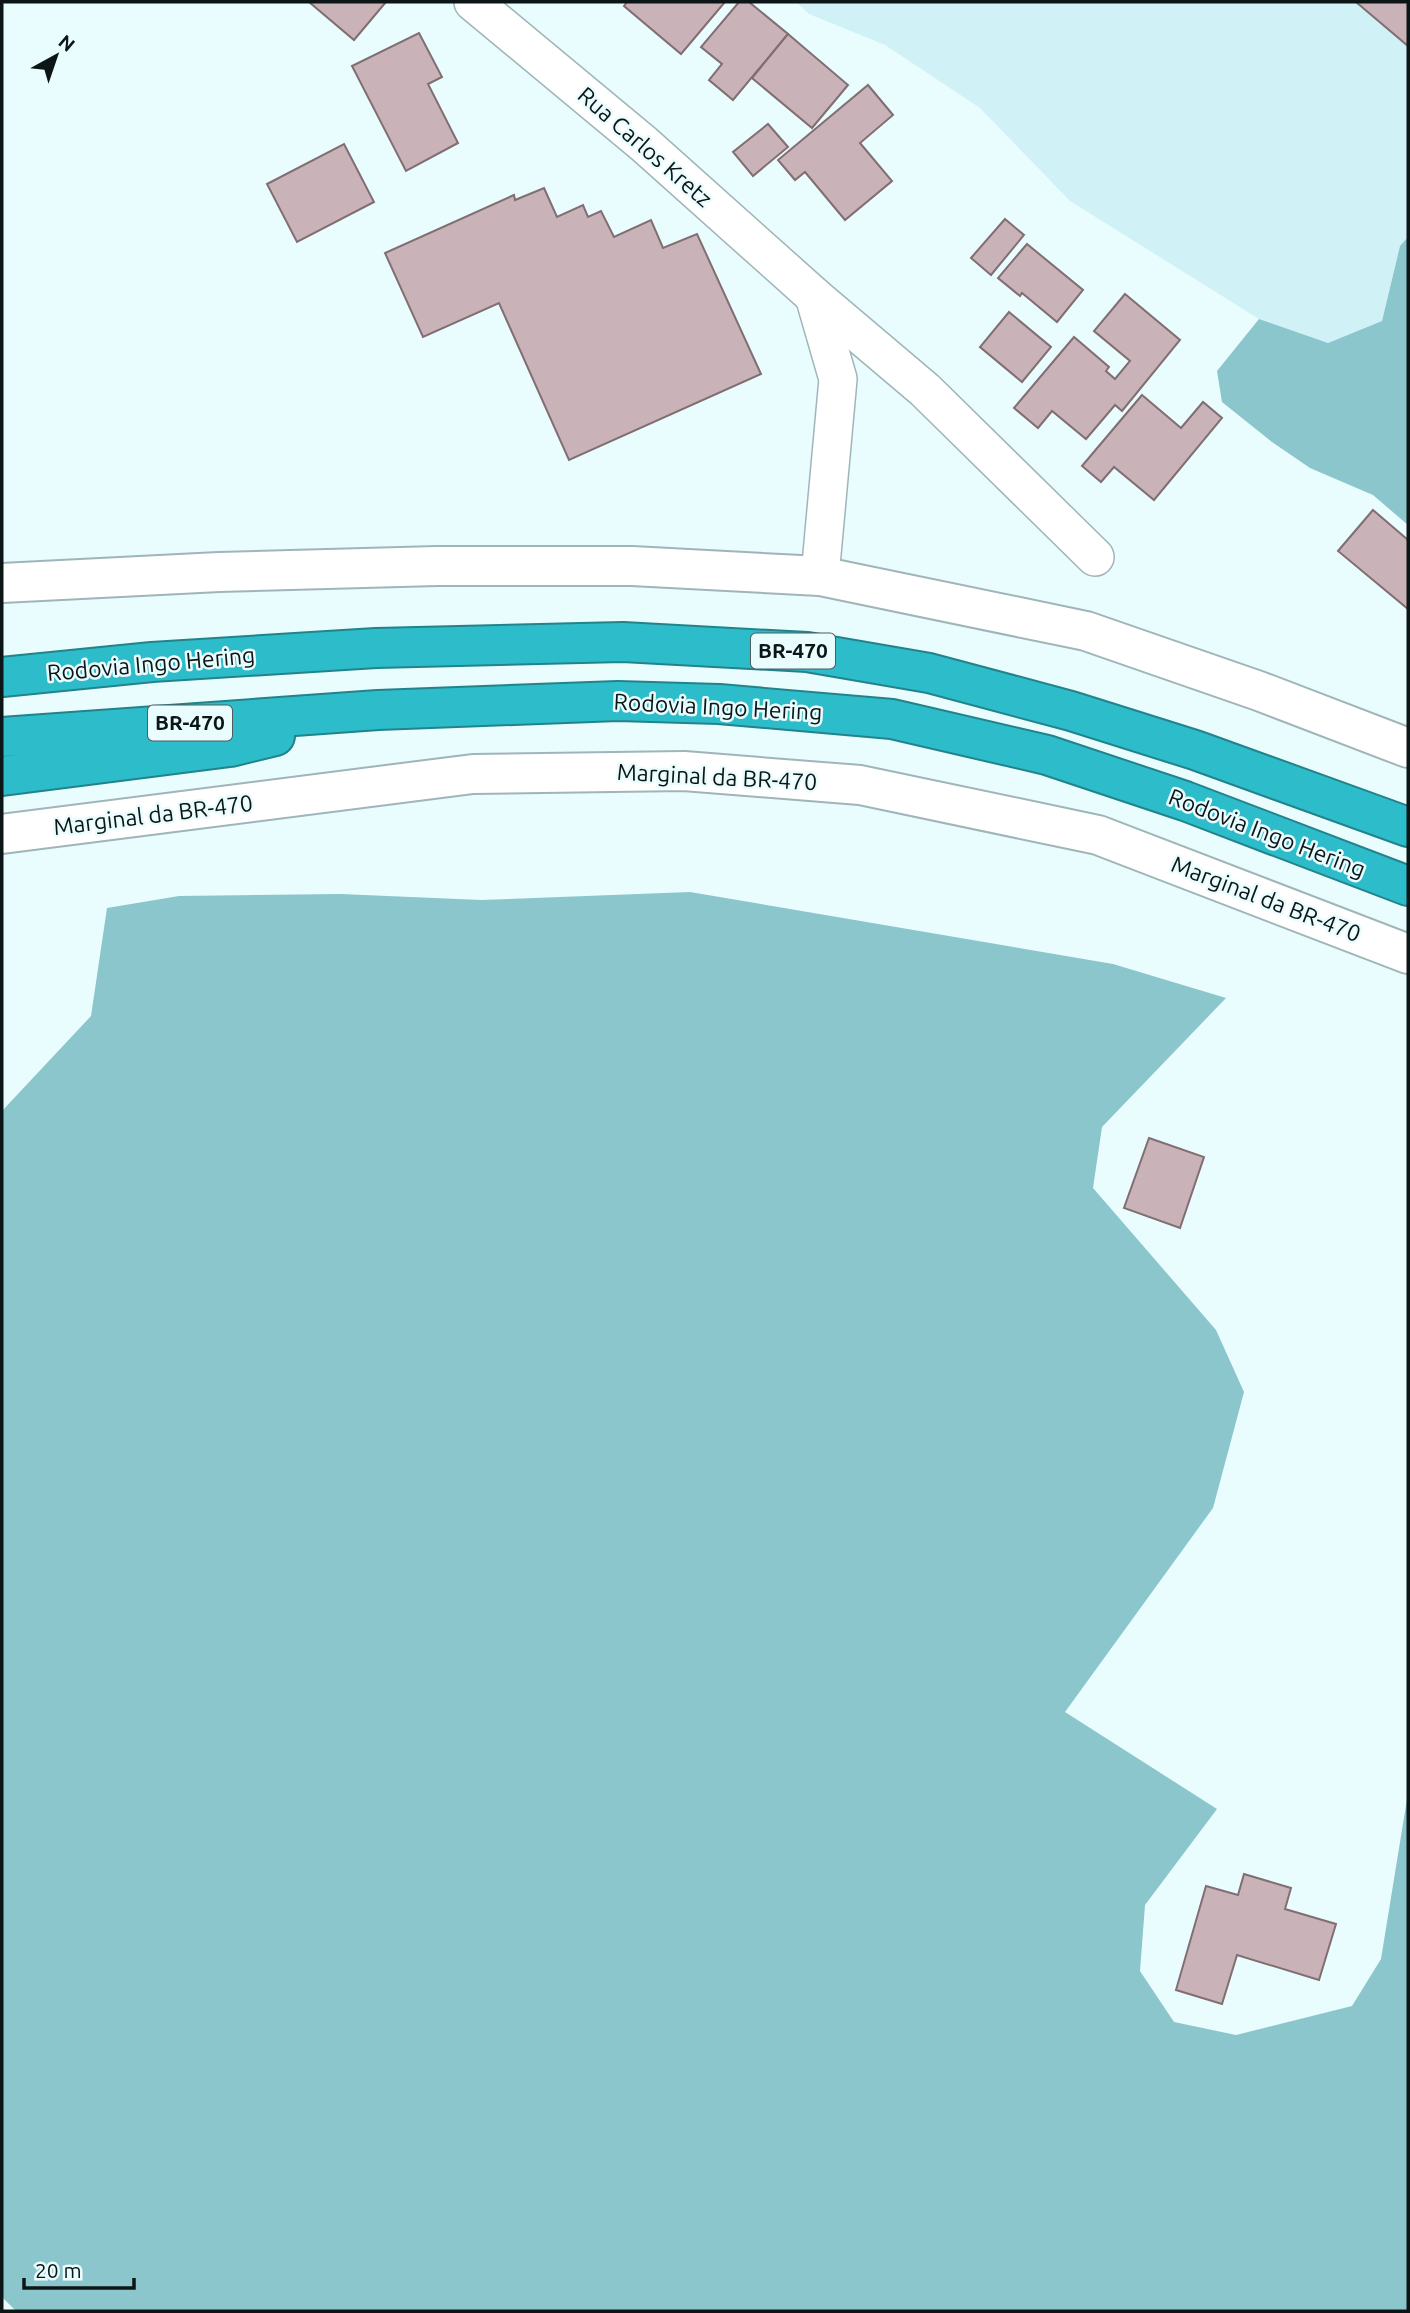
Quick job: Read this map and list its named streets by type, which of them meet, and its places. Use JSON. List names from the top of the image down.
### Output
{
  "streets": {
    "highway": ["BR-470", "Rodovia Ingo Hering"],
    "main road": ["Marginal da BR-470"],
    "street": ["Rua Carlos Kretz"]
  },
  "scale_bar": "20 m",
  "north": "top right"
}
